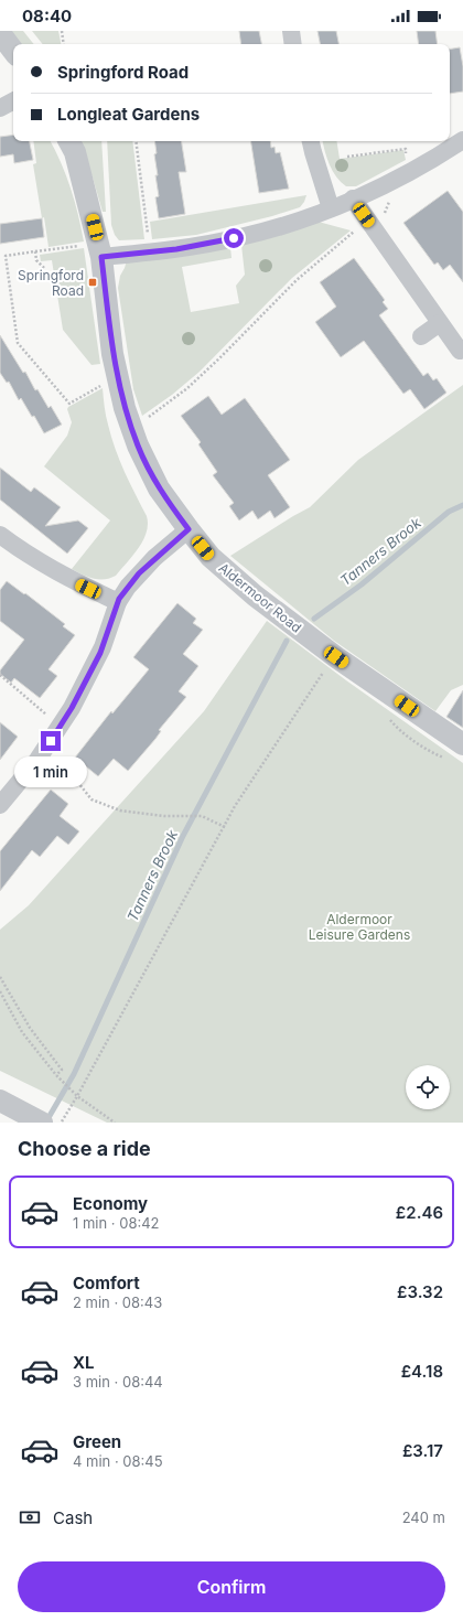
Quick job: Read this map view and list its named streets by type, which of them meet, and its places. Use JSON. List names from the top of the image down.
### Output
{
  "streets": {
    "street": ["Aldermoor Road"]
  },
  "water": ["Tanners Brook"],
  "parks": ["Aldermoor Leisure Gardens"],
  "places": {
    "transit": ["Springford Road"]
  },
  "page": {
    "status": "08:40",
    "banner": ["Springford Road", "Longleat Gardens"],
    "bubble": "1 min",
    "heading": "Choose a ride",
    "list": [
      {
        "name": "Economy",
        "note": "1 min · 08:42",
        "value": "£2.46"
      },
      {
        "name": "Comfort",
        "note": "2 min · 08:43",
        "value": "£3.32"
      },
      {
        "name": "XL",
        "note": "3 min · 08:44",
        "value": "£4.18"
      },
      {
        "name": "Green",
        "note": "4 min · 08:45",
        "value": "£3.17"
      }
    ],
    "pay": ["Cash", "240 m"],
    "buttons": "Confirm"
  }
}
